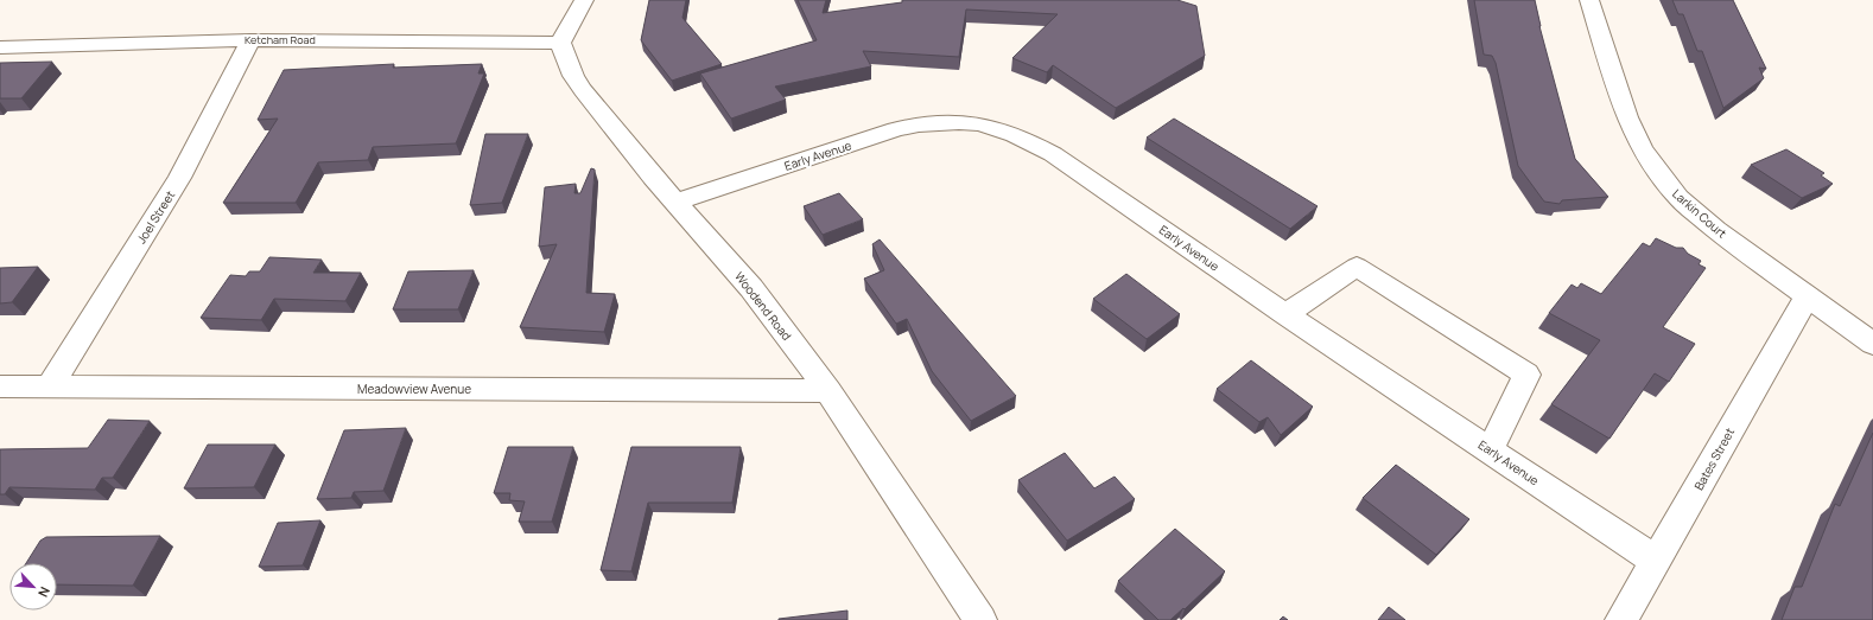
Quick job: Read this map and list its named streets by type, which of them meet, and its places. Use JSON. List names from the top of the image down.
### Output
{
  "streets": {
    "street": [
      "Ketcham Road",
      "Early Avenue",
      "Larkin Court",
      "Joel Street",
      "Woodend Road",
      "Meadowview Avenue",
      "Bates Street"
    ]
  },
  "crossings": [
    ["Ketcham Road", "Joel Street"],
    ["Ketcham Road", "Woodend Road"],
    ["Early Avenue", "Woodend Road"],
    ["Early Avenue", "Bates Street"],
    ["Larkin Court", "Bates Street"],
    ["Joel Street", "Meadowview Avenue"],
    ["Woodend Road", "Meadowview Avenue"]
  ],
  "north": "bottom right"
}
